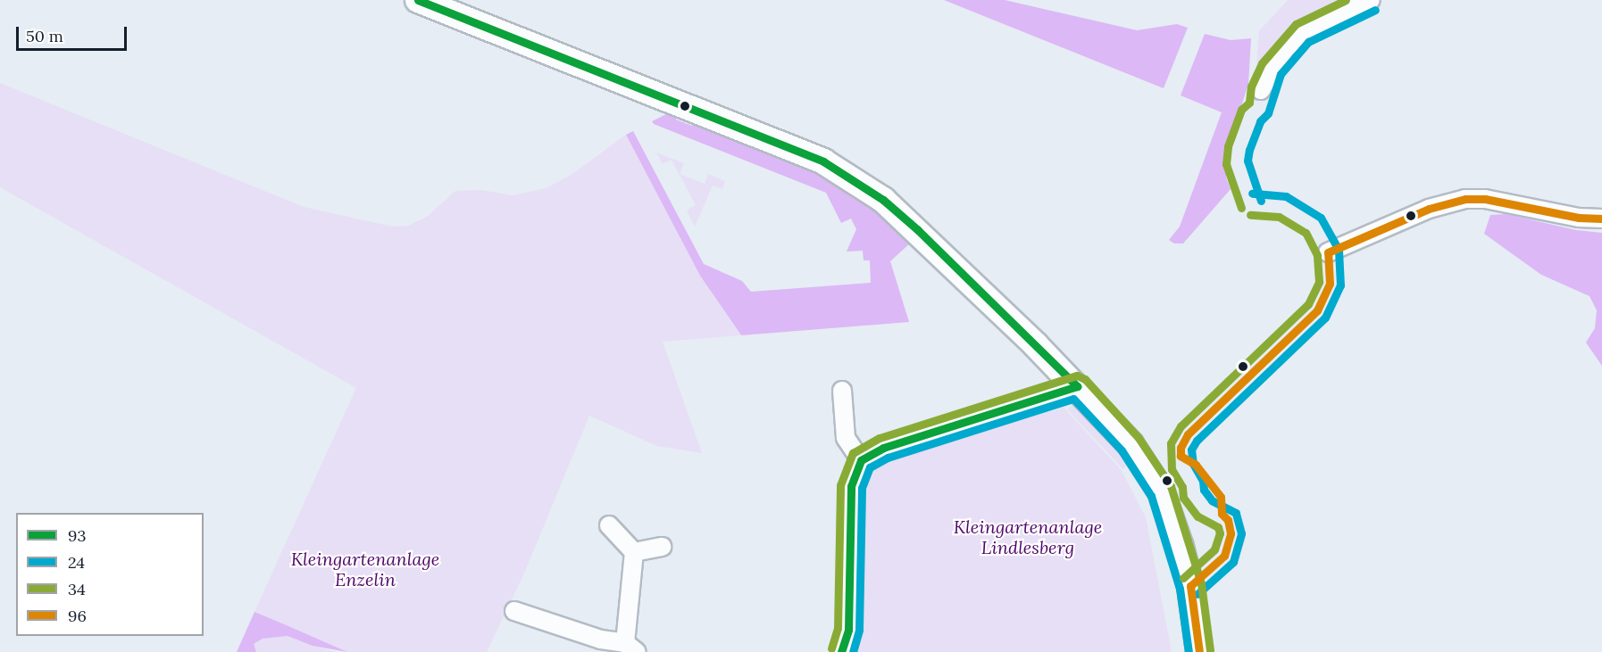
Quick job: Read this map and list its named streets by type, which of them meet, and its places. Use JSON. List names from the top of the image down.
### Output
{
  "parks": ["Kleingartenanlage Lindlesberg", "Kleingartenanlage Enzelin"],
  "lines": [
    "transit line 93",
    "transit line 34",
    "transit line 24",
    "transit line 96"
  ],
  "legend": [
    "93",
    "24",
    "34",
    "96"
  ],
  "scale_bar": "50 m"
}
